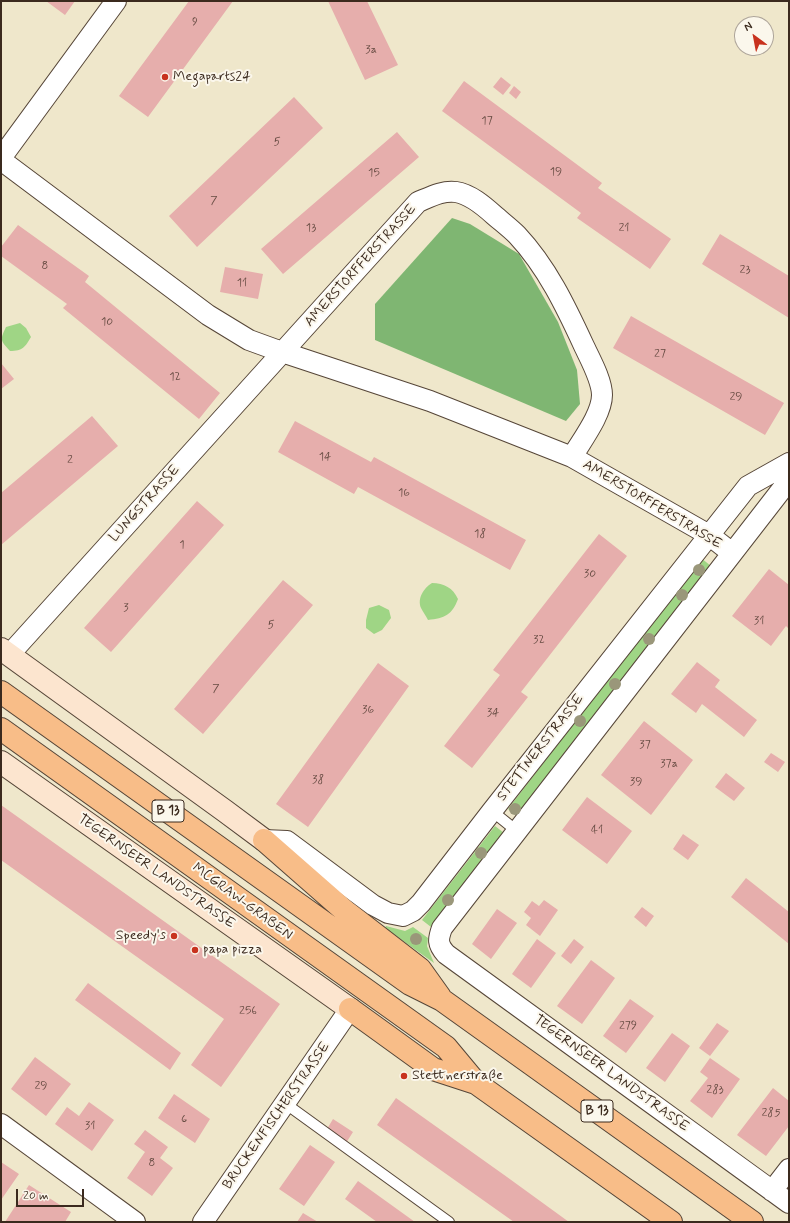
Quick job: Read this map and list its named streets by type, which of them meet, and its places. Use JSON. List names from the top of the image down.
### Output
{
  "streets": {
    "highway": ["B 13", "MCGRAW-GRABEN"],
    "main road": ["TEGERNSEER LANDSTRASSE"],
    "street": [
      "AMERSTORFFERSTRASSE",
      "LUNGSTRASSE",
      "STETTNERSTRASSE",
      "BRUCKENFISCHERSTRASSE"
    ]
  },
  "crossings": [
    ["AMERSTORFFERSTRASSE", "LUNGSTRASSE"],
    ["AMERSTORFFERSTRASSE", "STETTNERSTRASSE"],
    ["B 13", "MCGRAW-GRABEN"],
    ["TEGERNSEER LANDSTRASSE", "BRUCKENFISCHERSTRASSE"]
  ],
  "places": [
    "Megaparts24",
    "Speedy's",
    "papa pizza",
    "Stettnerstraße"
  ],
  "house_numbers": [
    "9",
    "3a",
    "17",
    "5",
    "19",
    "15",
    "7",
    "13",
    "21",
    "8",
    "23",
    "11",
    "10",
    "27",
    "12",
    "29",
    "14",
    "2",
    "16",
    "18",
    "1",
    "30",
    "3",
    "31",
    "5",
    "32",
    "7",
    "36",
    "34",
    "37",
    "37a",
    "38",
    "39",
    "41",
    "256",
    "279",
    "29",
    "283",
    "285",
    "6",
    "31",
    "8"
  ],
  "scale_bar": "20 m",
  "north": "top left"
}
